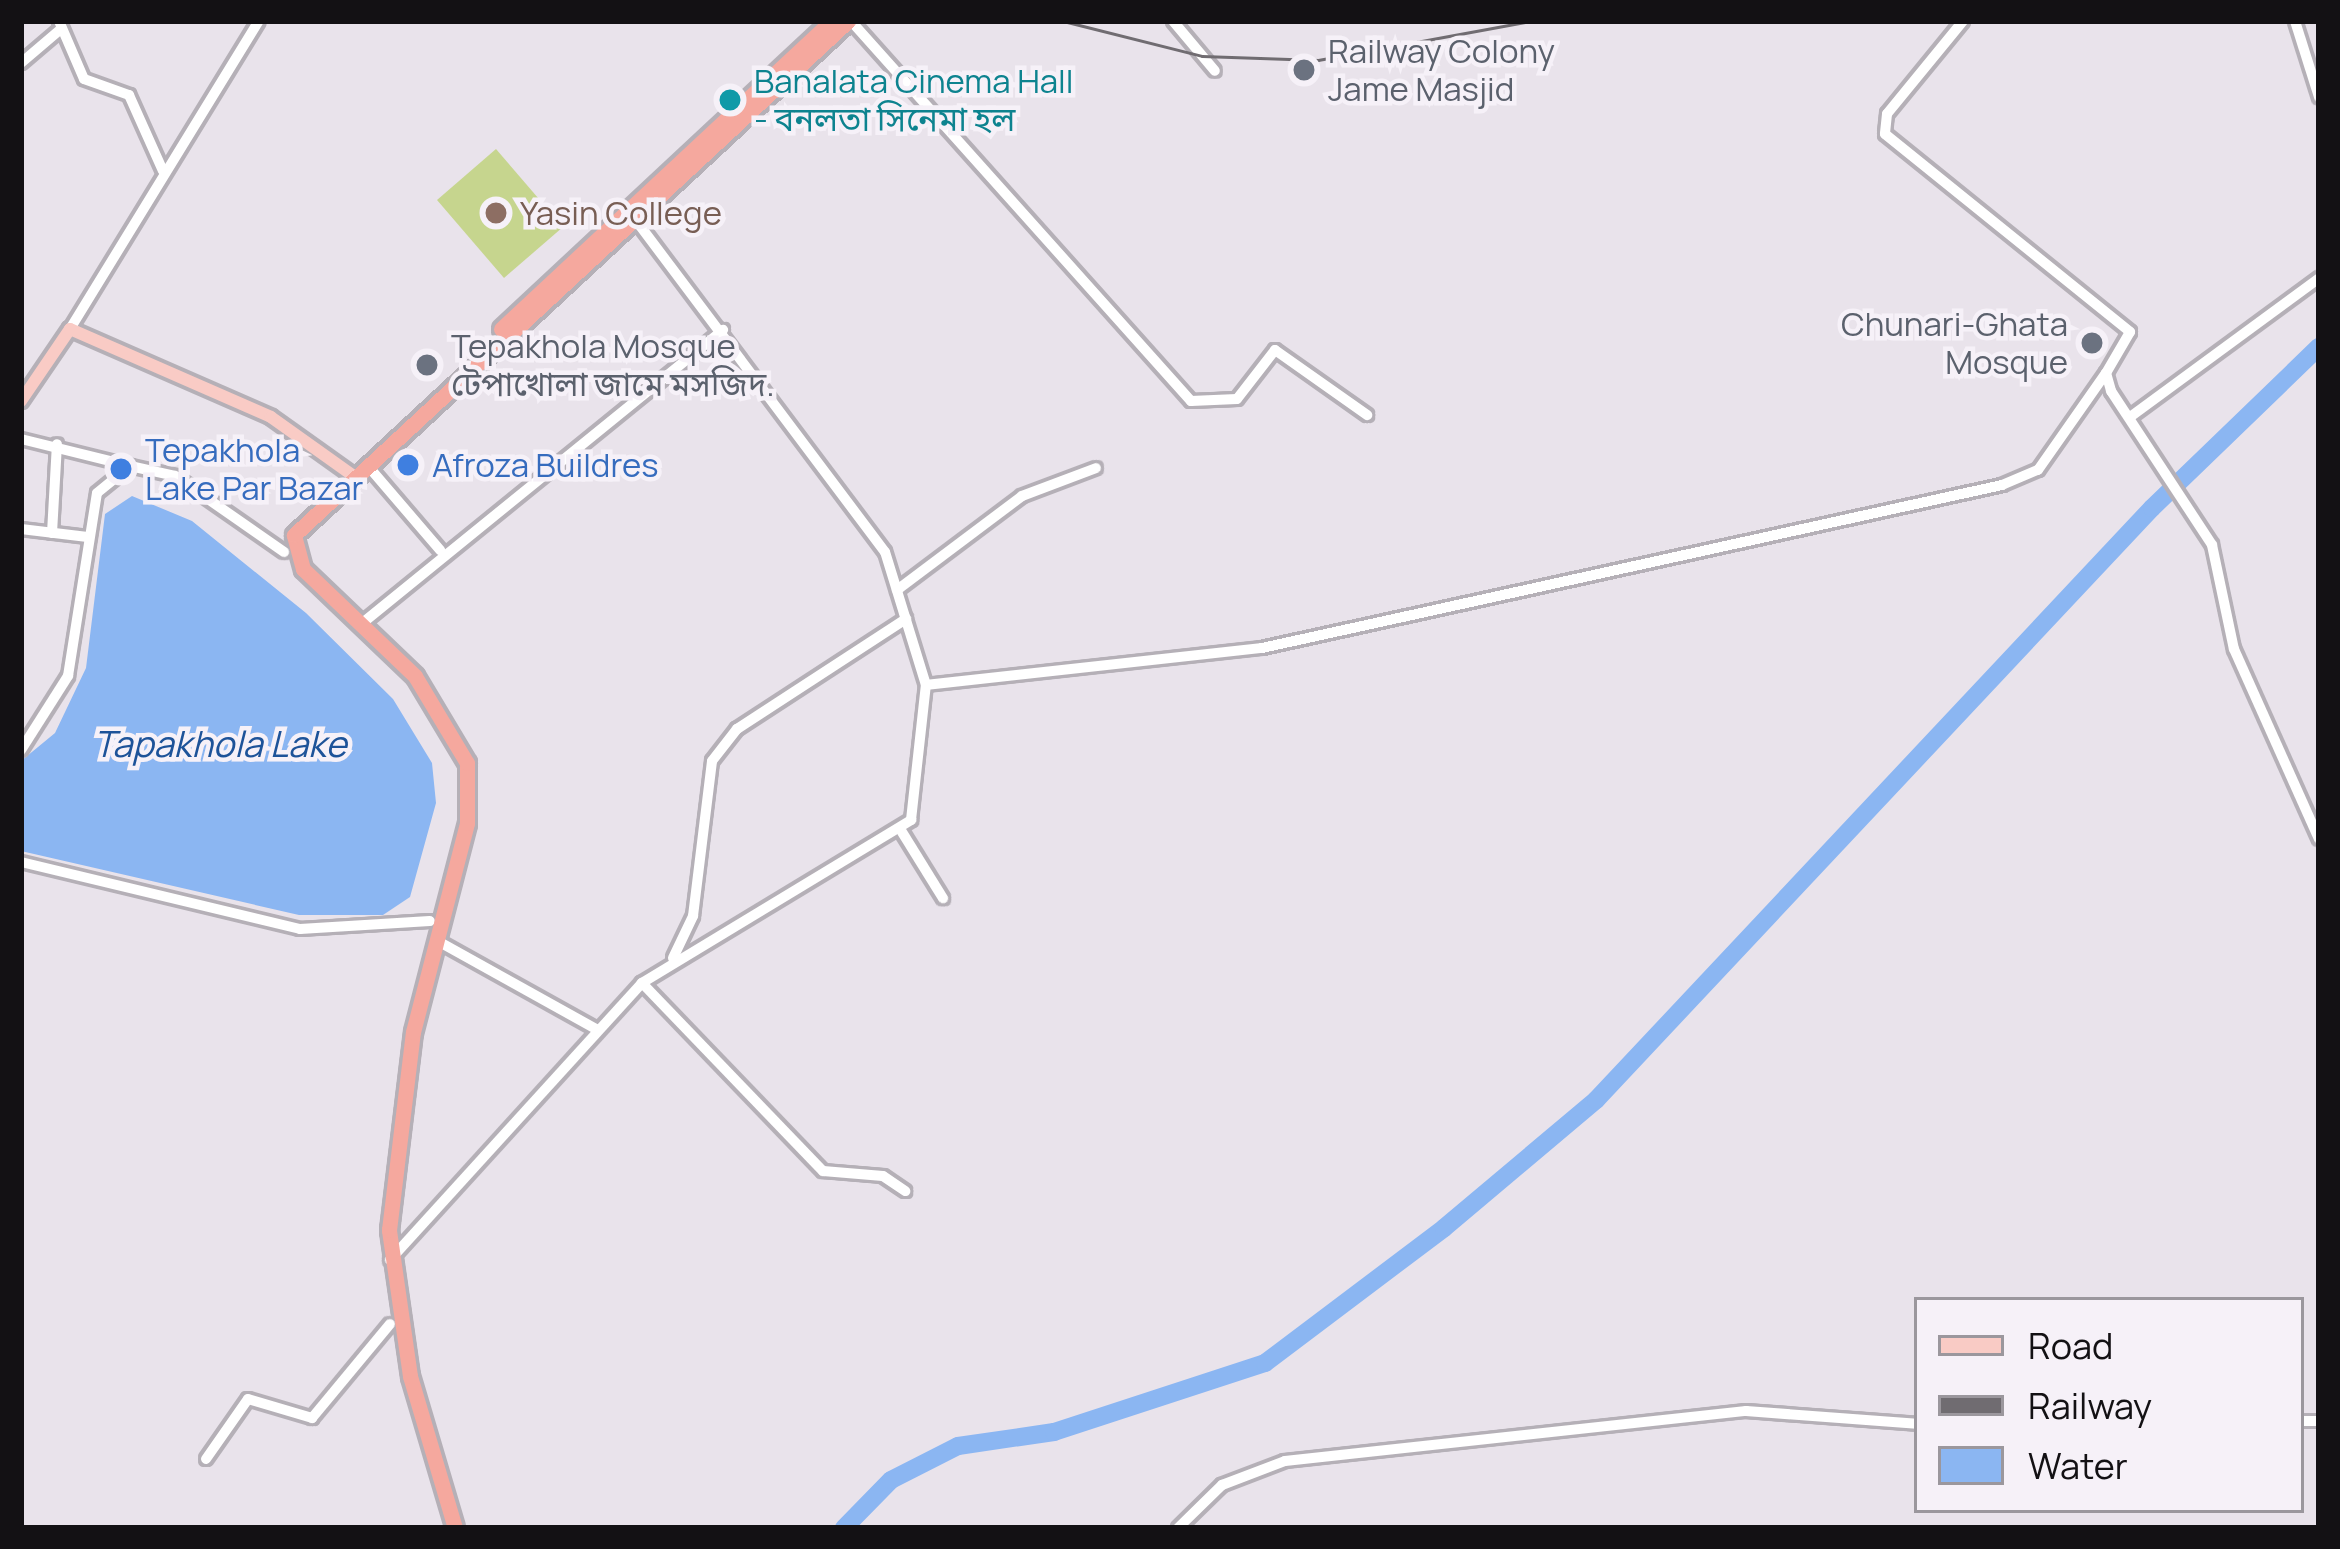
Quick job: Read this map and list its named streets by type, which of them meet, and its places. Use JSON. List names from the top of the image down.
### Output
{
  "water": ["Tapakhola Lake"],
  "places": [
    "Railway Colony Jame Masjid",
    "Banalata Cinema Hall - বনলতা সিনেমা হল",
    "Yasin College",
    "Chunari-Ghata Mosque",
    "Tepakhola Mosque টেপাখোলা জামে মসজিদ.",
    "Afroza Buildres",
    "Tepakhola Lake Par Bazar"
  ],
  "legend": ["Road", "Railway", "Water"]
}
